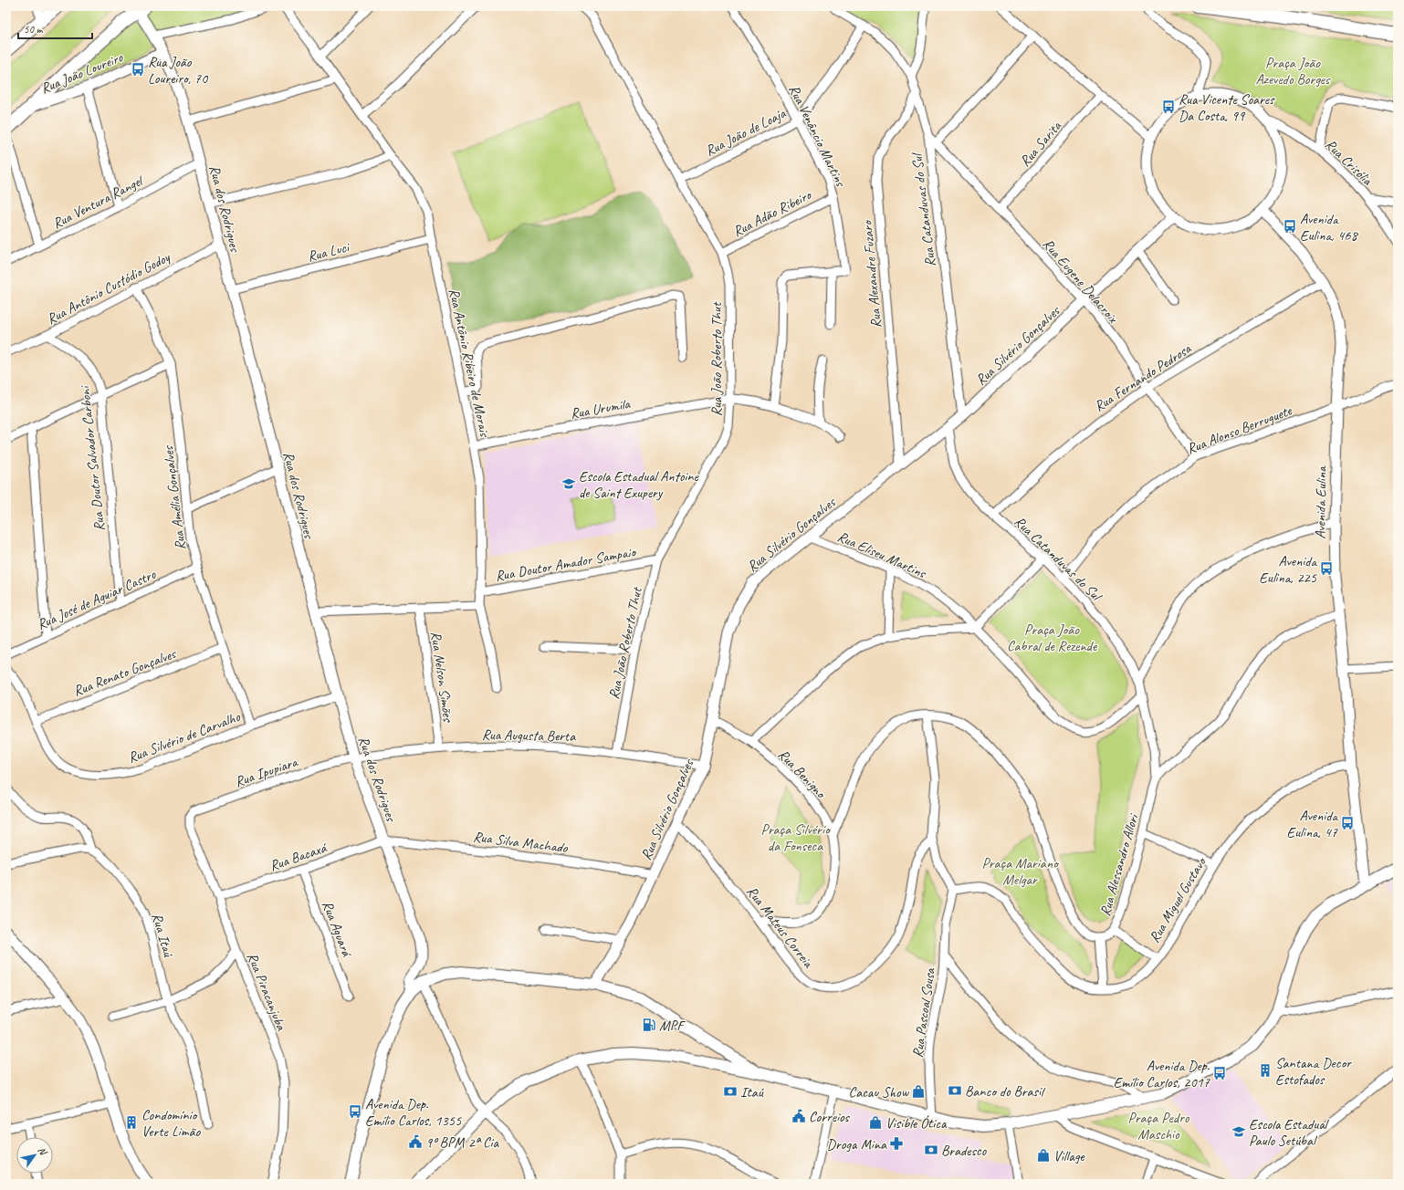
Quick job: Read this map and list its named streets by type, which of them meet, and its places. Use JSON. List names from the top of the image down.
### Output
{
  "streets": {
    "street": [
      "Rua João Loureiro",
      "Rua João de Loaja",
      "Rua Venâncio Martins",
      "Rua Sarita",
      "Rua Crisólia",
      "Rua Ventura Rangel",
      "Rua dos Rodrigues",
      "Rua Catanduvas do Sul",
      "Rua Adão Ribeiro",
      "Rua Luci",
      "Rua Alexandre Fuzaro",
      "Rua Eugene Delacroix",
      "Rua Antônio Custódio Godoy",
      "Rua Silvério Gonçalves",
      "Rua João Roberto Thut",
      "Rua Antônio Ribeiro de Morais",
      "Rua Fernando Pedrosa",
      "Rua Urumila",
      "Rua Alonso Berruguete",
      "Rua Doutor Salvador Carboni",
      "Rua Amélia Gonçalves",
      "Avenida Eulina",
      "Rua Eliseu Martins",
      "Rua Doutor Amador Sampaio",
      "Rua José de Aguiar Castro",
      "Rua Renato Gonçalves",
      "Rua Nelson Simões",
      "Rua Augusta Berta",
      "Rua Silvério de Carvalho",
      "Rua Ipupiara",
      "Rua Benigno",
      "Rua Silva Machado",
      "Rua Bacaxá",
      "Rua Alessandro Allori",
      "Rua Miguel Gustavo",
      "Rua Mateus Correia",
      "Rua Aguará",
      "Rua Itaú",
      "Rua Piracanjuba",
      "Rua Pascoal Sousa"
    ]
  },
  "crossings": [
    ["Rua João Loureiro", "Rua dos Rodrigues"],
    ["Rua João de Loaja", "Rua Venâncio Martins"],
    ["Rua João de Loaja", "Rua João Roberto Thut"],
    ["Rua Venâncio Martins", "Rua Adão Ribeiro"],
    ["Rua Venâncio Martins", "Rua Urumila"],
    ["Rua Sarita", "Rua Eugene Delacroix"],
    ["Rua Ventura Rangel", "Rua dos Rodrigues"],
    ["Rua dos Rodrigues", "Rua Luci"],
    ["Rua dos Rodrigues", "Rua Antônio Custódio Godoy"],
    ["Rua dos Rodrigues", "Rua Augusta Berta"],
    ["Rua dos Rodrigues", "Rua Silvério de Carvalho"],
    ["Rua dos Rodrigues", "Rua Ipupiara"],
    ["Rua dos Rodrigues", "Rua Silva Machado"],
    ["Rua dos Rodrigues", "Rua Bacaxá"],
    ["Rua Catanduvas do Sul", "Rua Alexandre Fuzaro"],
    ["Rua Catanduvas do Sul", "Rua Eugene Delacroix"],
    ["Rua Catanduvas do Sul", "Rua Silvério Gonçalves"],
    ["Rua Catanduvas do Sul", "Rua Fernando Pedrosa"],
    ["Rua Catanduvas do Sul", "Rua Alonso Berruguete"],
    ["Rua Catanduvas do Sul", "Rua Eliseu Martins"],
    ["Rua Catanduvas do Sul", "Rua Alessandro Allori"],
    ["Rua Adão Ribeiro", "Rua João Roberto Thut"],
    ["Rua Luci", "Rua Antônio Ribeiro de Morais"],
    ["Rua Alexandre Fuzaro", "Rua Silvério Gonçalves"],
    ["Rua Eugene Delacroix", "Rua Silvério Gonçalves"],
    ["Rua Eugene Delacroix", "Rua Fernando Pedrosa"],
    ["Rua Eugene Delacroix", "Rua Alonso Berruguete"],
    ["Rua Antônio Custódio Godoy", "Rua Doutor Salvador Carboni"],
    ["Rua Antônio Custódio Godoy", "Rua Amélia Gonçalves"],
    ["Rua Silvério Gonçalves", "Rua Eliseu Martins"],
    ["Rua Silvério Gonçalves", "Rua Augusta Berta"],
    ["Rua Silvério Gonçalves", "Rua Benigno"],
    ["Rua Silvério Gonçalves", "Rua Silva Machado"],
    ["Rua Silvério Gonçalves", "Rua Mateus Correia"],
    ["Rua João Roberto Thut", "Rua Urumila"],
    ["Rua João Roberto Thut", "Rua Doutor Amador Sampaio"],
    ["Rua João Roberto Thut", "Rua Augusta Berta"],
    ["Rua Antônio Ribeiro de Morais", "Rua Urumila"],
    ["Rua Antônio Ribeiro de Morais", "Rua Doutor Amador Sampaio"],
    ["Rua Fernando Pedrosa", "Avenida Eulina"],
    ["Rua Alonso Berruguete", "Avenida Eulina"],
    ["Rua Doutor Salvador Carboni", "Rua José de Aguiar Castro"],
    ["Rua Amélia Gonçalves", "Rua José de Aguiar Castro"],
    ["Rua Amélia Gonçalves", "Rua Renato Gonçalves"],
    ["Rua Amélia Gonçalves", "Rua Silvério de Carvalho"],
    ["Avenida Eulina", "Rua Miguel Gustavo"],
    ["Rua Renato Gonçalves", "Rua Silvério de Carvalho"],
    ["Rua Nelson Simões", "Rua Augusta Berta"],
    ["Rua Augusta Berta", "Rua Ipupiara"],
    ["Rua Ipupiara", "Rua Piracanjuba"],
    ["Rua Benigno", "Rua Alessandro Allori"],
    ["Rua Benigno", "Rua Mateus Correia"],
    ["Rua Silva Machado", "Rua Bacaxá"],
    ["Rua Bacaxá", "Rua Aguará"],
    ["Rua Bacaxá", "Rua Piracanjuba"]
  ],
  "parks": [
    "Praça João Azevedo Borges",
    "Praça João Cabral de Rezende",
    "Praça Silvério da Fonseca",
    "Praça Mariano Melgar",
    "Praça Pedro Maschio"
  ],
  "places": {
    "bus stop": [
      "Rua João Loureiro, 70",
      "Rua Vicente Soares Da Costa, 99",
      "Avenida Eulina, 468",
      "Avenida Eulina, 225",
      "Avenida Eulina, 47",
      "Avenida Dep. Emílio Carlos, 2017",
      "Avenida Dep. Emílio Carlos, 1355"
    ],
    "school or university": ["Escola Estadual Antoine de Saint Exupery", "Escola Estadual Paulo Setúbal"],
    "fuel station": ["MPF"],
    "building": ["Santana Decor Estofados", "Condomínio Verte Limão"],
    "bank": ["Banco do Brasil", "Itaú", "Bradesco"],
    "shop": ["Cacau Show", "Visible Ótica", "Village"],
    "public building": ["Correios", "9º BPM 2ª Cia"],
    "pharmacy": ["Droga Mina"]
  },
  "scale_bar": "50 m",
  "north": "top right"
}
